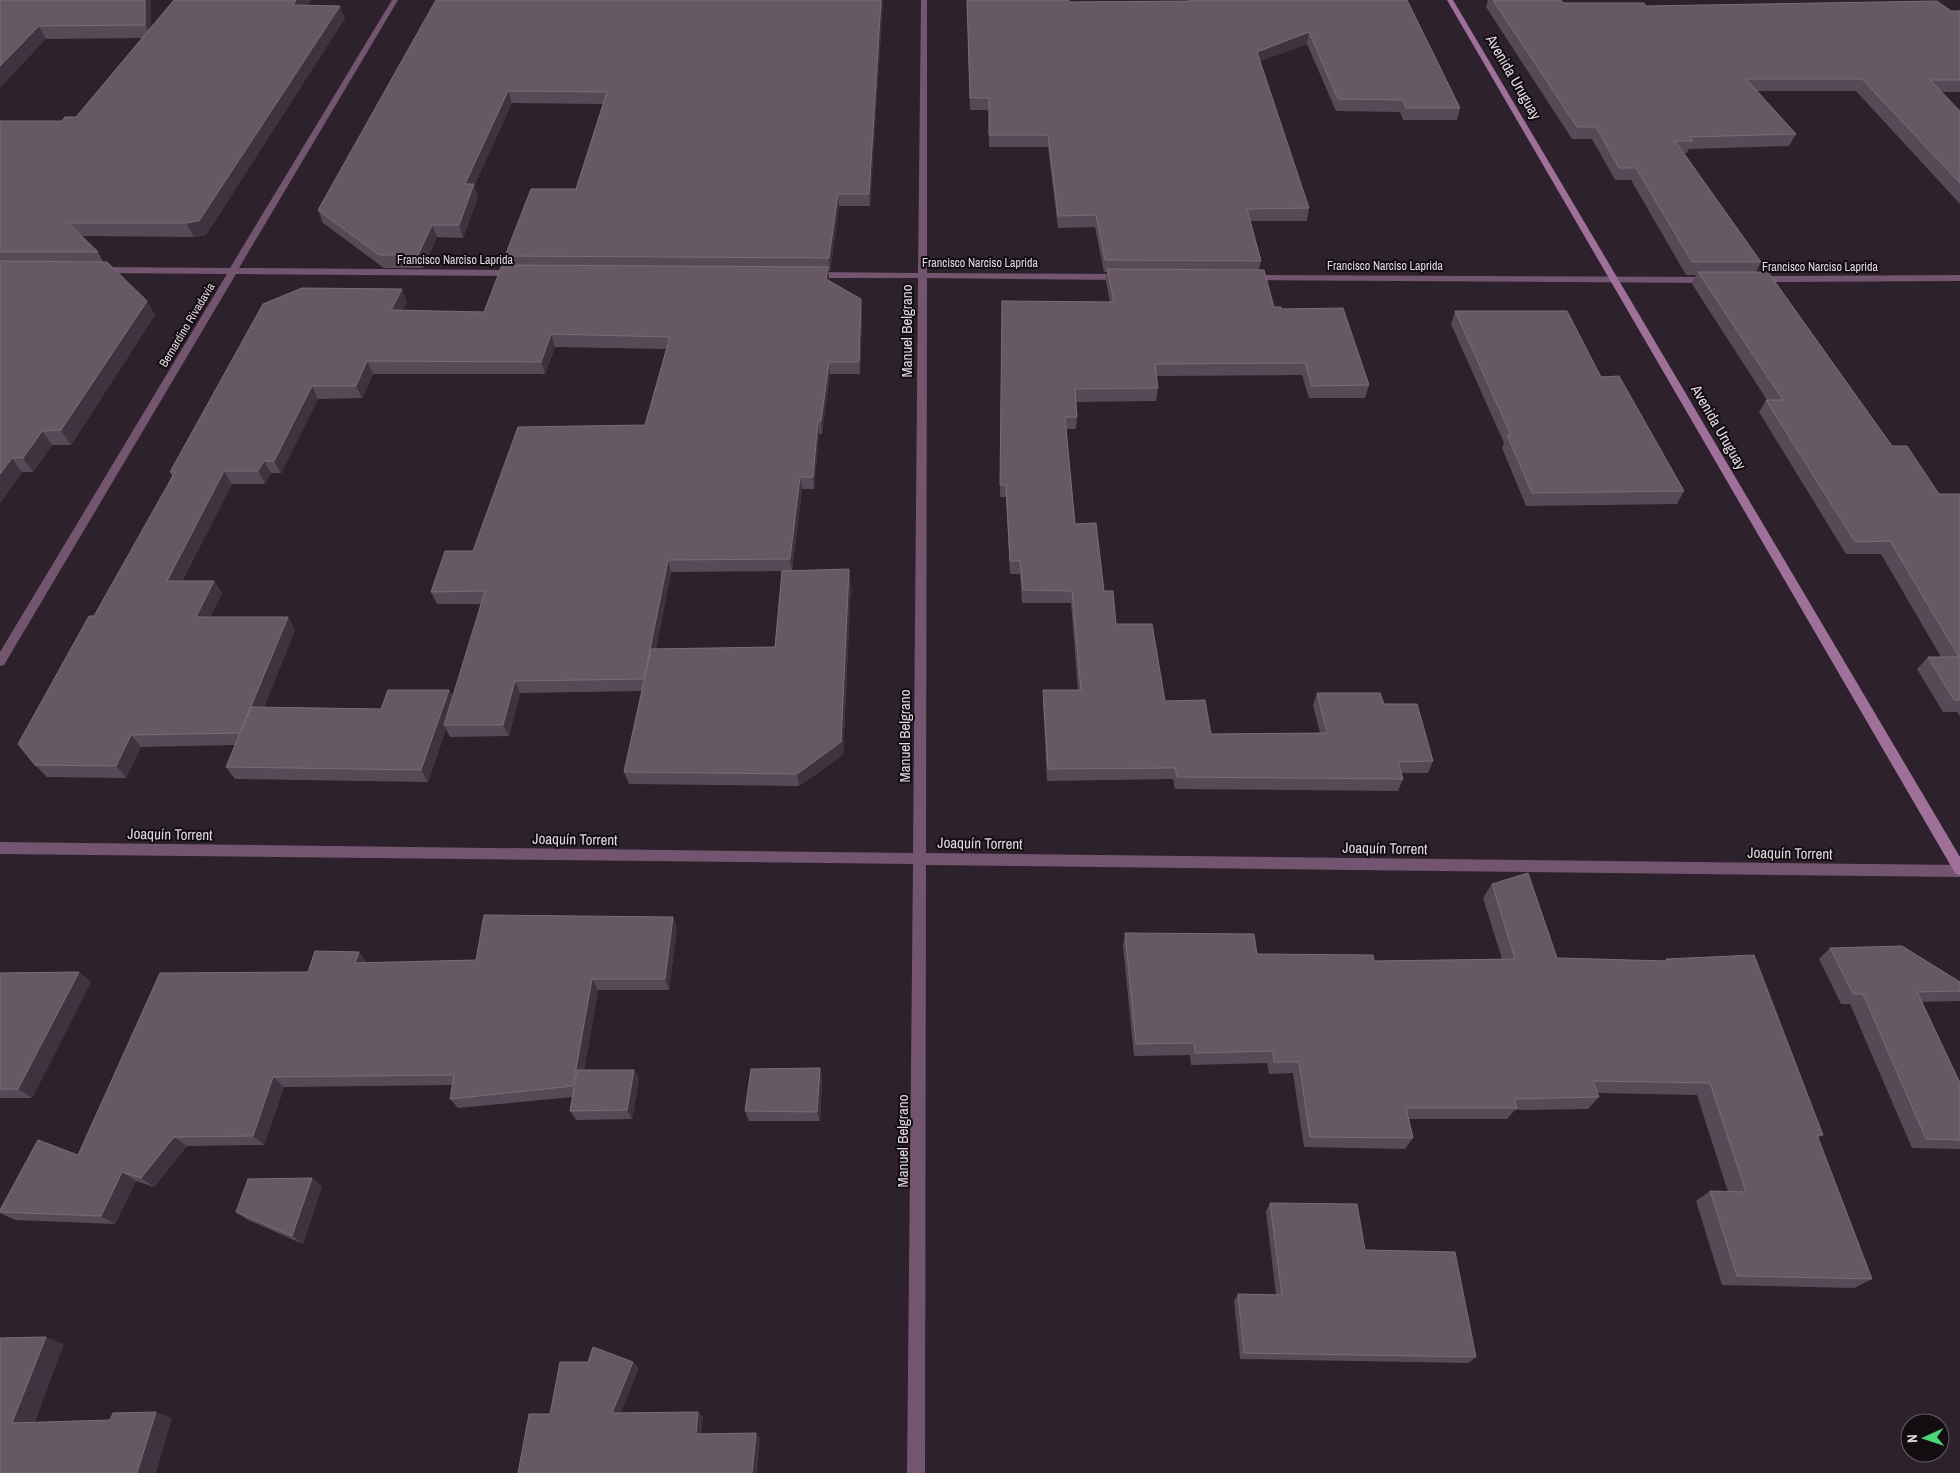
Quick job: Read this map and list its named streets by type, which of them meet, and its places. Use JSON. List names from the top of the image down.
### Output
{
  "streets": {
    "main road": ["Avenida Uruguay"],
    "street": [
      "Francisco Narciso Laprida",
      "Bernardino Rivadavia",
      "Manuel Belgrano",
      "Joaquín Torrent"
    ]
  },
  "crossings": [
    ["Avenida Uruguay", "Francisco Narciso Laprida"],
    ["Avenida Uruguay", "Joaquín Torrent"],
    ["Francisco Narciso Laprida", "Bernardino Rivadavia"],
    ["Francisco Narciso Laprida", "Manuel Belgrano"],
    ["Manuel Belgrano", "Joaquín Torrent"]
  ],
  "north": "left"
}
